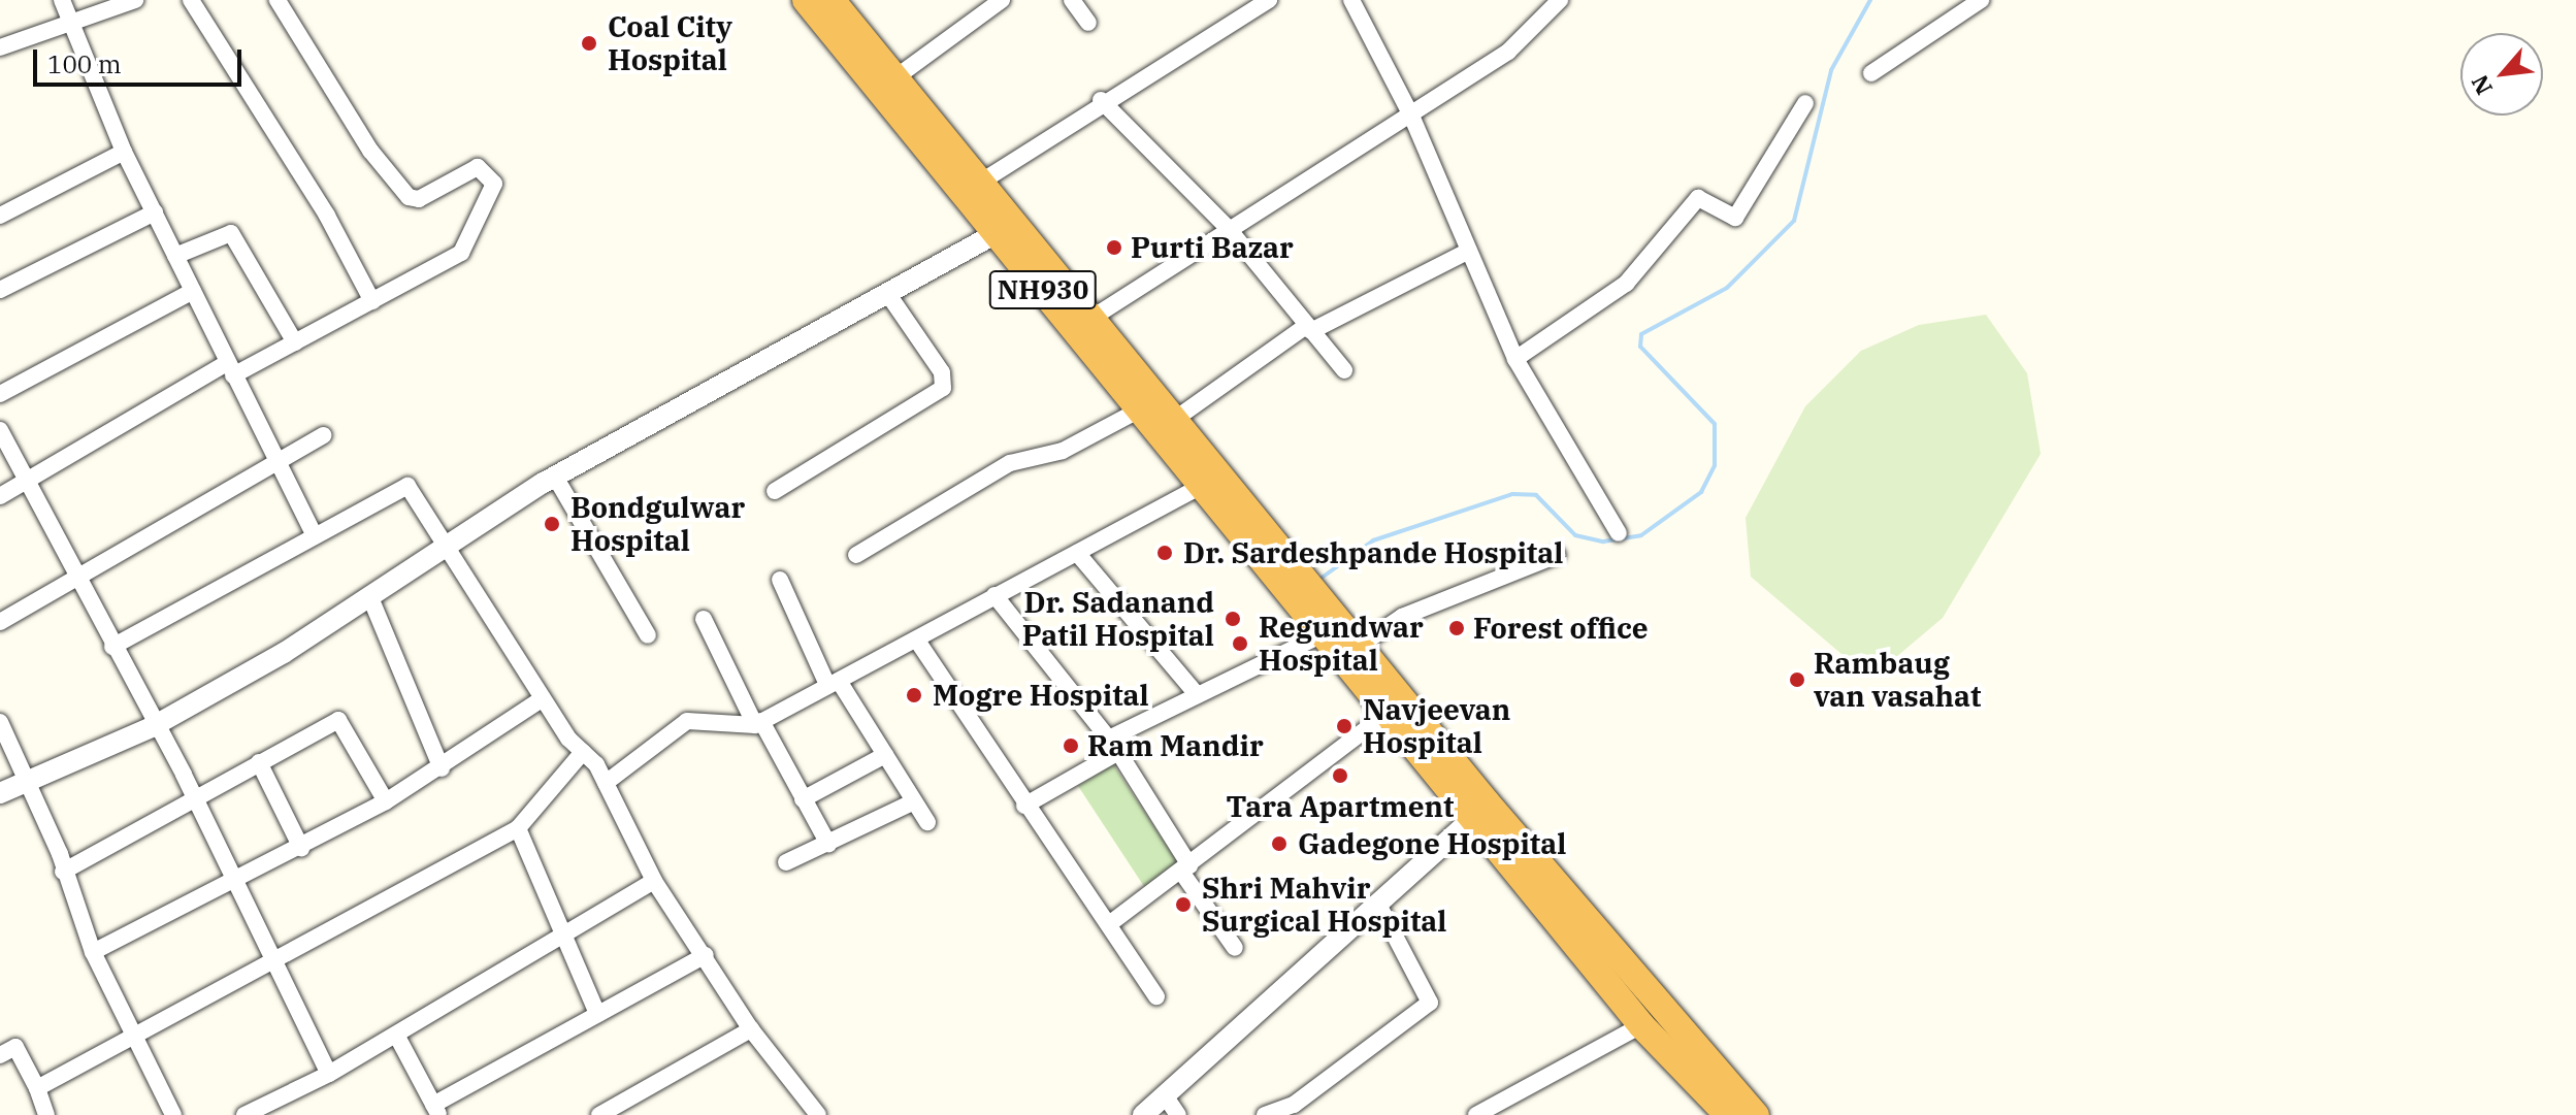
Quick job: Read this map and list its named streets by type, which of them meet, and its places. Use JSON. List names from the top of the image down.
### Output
{
  "streets": {
    "highway": ["NH930"]
  },
  "places": [
    "Coal City Hospital",
    "Purti Bazar",
    "Bondgulwar Hospital",
    "Dr. Sardeshpande Hospital",
    "Dr. Sadanand Patil Hospital",
    "Forest office",
    "Regundwar Hospital",
    "Rambaug van vasahat",
    "Mogre Hospital",
    "Navjeevan Hospital",
    "Ram Mandir",
    "Tara Apartment",
    "Gadegone Hospital",
    "Shri Mahvir Surgical Hospital"
  ],
  "scale_bar": "100 m",
  "north": "bottom left"
}
